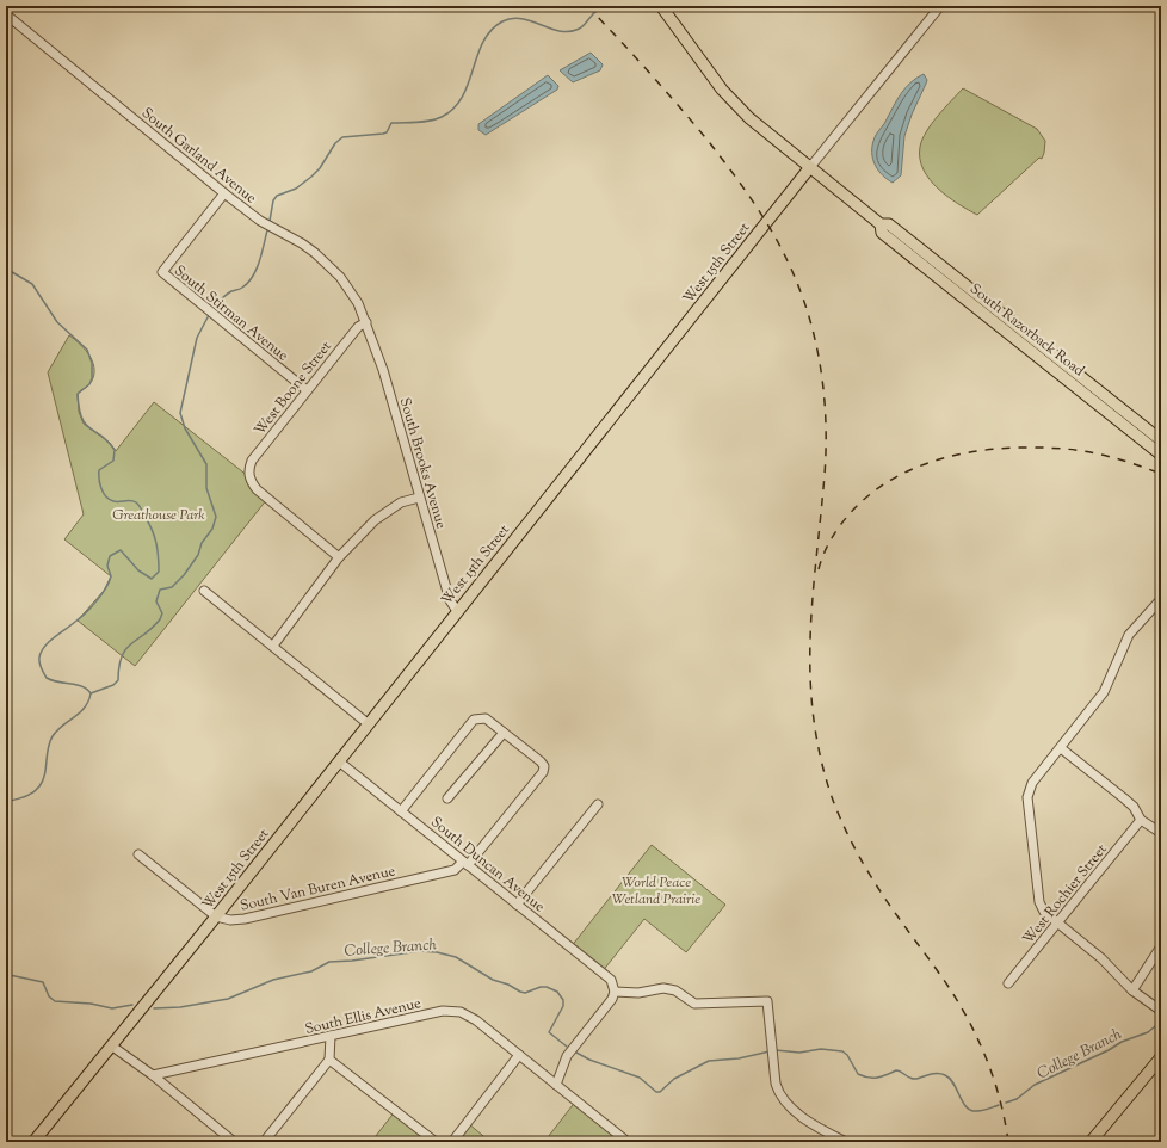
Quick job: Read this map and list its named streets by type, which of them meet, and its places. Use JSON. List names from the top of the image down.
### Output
{
  "streets": {
    "main road": ["West 15th Street", "South Razorback Road"],
    "street": [
      "South Garland Avenue",
      "South Stirman Avenue",
      "West Boone Street",
      "South Brooks Avenue",
      "South Duncan Avenue",
      "South Van Buren Avenue",
      "West Rochier Street",
      "South Ellis Avenue"
    ]
  },
  "crossings": [
    ["South Garland Avenue", "South Stirman Avenue"],
    ["South Garland Avenue", "West Boone Street"],
    ["South Garland Avenue", "South Brooks Avenue"],
    ["West 15th Street", "South Razorback Road"],
    ["West 15th Street", "South Brooks Avenue"],
    ["West 15th Street", "South Duncan Avenue"],
    ["West 15th Street", "South Van Buren Avenue"],
    ["South Stirman Avenue", "West Boone Street"],
    ["West Boone Street", "South Brooks Avenue"],
    ["South Duncan Avenue", "South Van Buren Avenue"]
  ],
  "water": ["College Branch"],
  "parks": ["Greathouse Park", "World Peace Wetland Prairie"]
}
